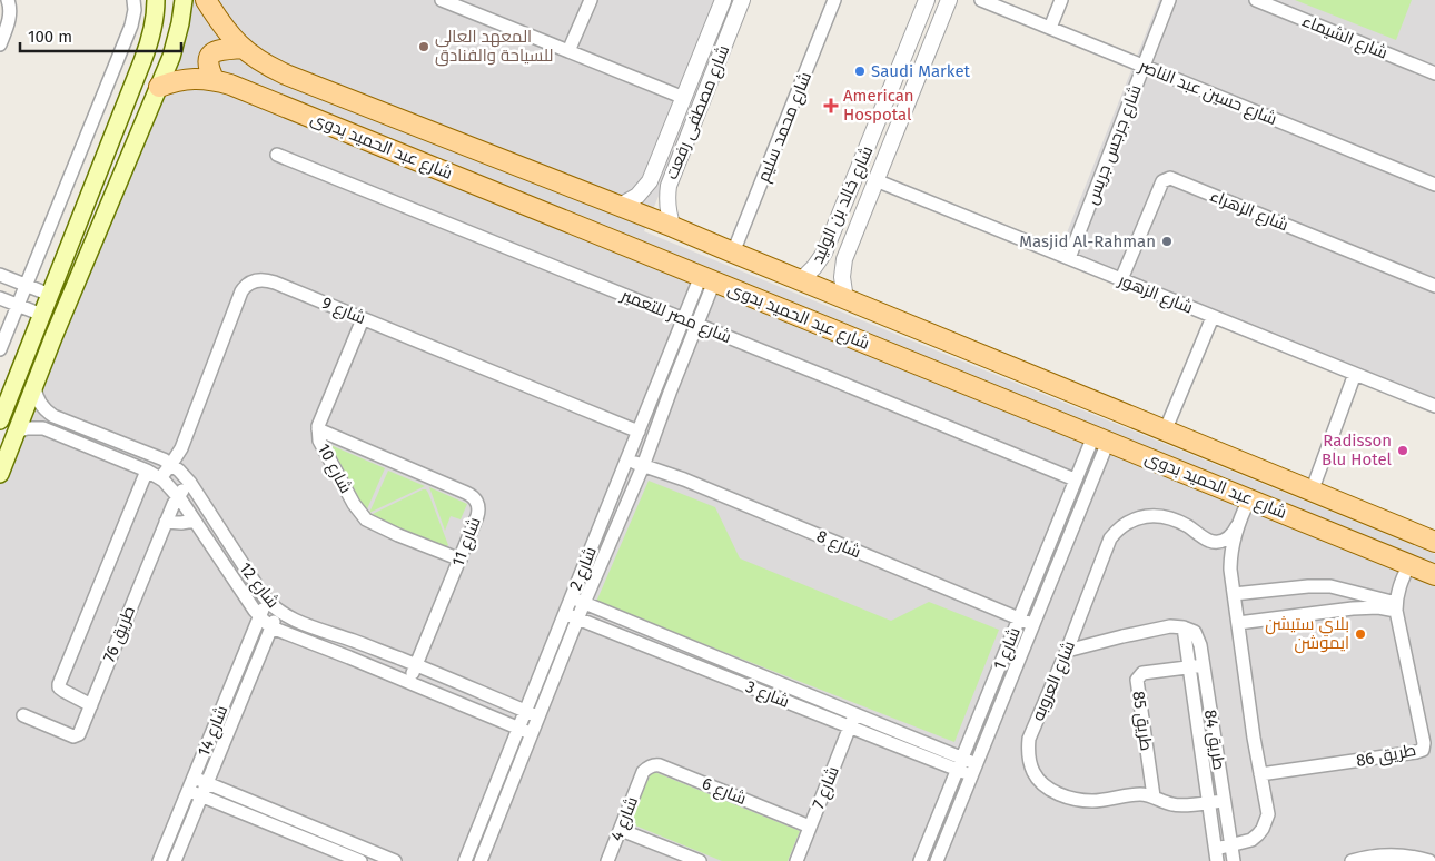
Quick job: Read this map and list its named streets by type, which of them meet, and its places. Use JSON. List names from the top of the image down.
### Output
{
  "streets": {
    "main road": ["شارع عبد الحميد بدوى"],
    "street": [
      "شارع الشيماء",
      "شارع حسين عبد الناصر",
      "شارع مصطفى رفعت",
      "شارع محمد سليم",
      "شارع جرجس جريس",
      "شارع خالد بن الوليد",
      "شارع الزهراء",
      "شارع الزهور",
      "شارع 9",
      "شارع مصر للتعمير",
      "شارع 10",
      "شارع 11",
      "شارع 8",
      "شارع 2",
      "شارع 12",
      "طريق 76",
      "شارع 1",
      "شارع العروبه",
      "شارع 3",
      "طريق 85",
      "شارع 14",
      "طريق 84",
      "طريق 86",
      "شارع 7",
      "شارع 6",
      "شارع 4"
    ]
  },
  "crossings": [
    ["شارع حسين عبد الناصر", "شارع جرجس جريس"],
    ["شارع مصطفى رفعت", "شارع عبد الحميد بدوى"],
    ["شارع محمد سليم", "شارع عبد الحميد بدوى"],
    ["شارع جرجس جريس", "شارع الزهور"],
    ["شارع عبد الحميد بدوى", "شارع خالد بن الوليد"],
    ["شارع عبد الحميد بدوى", "شارع 2"],
    ["شارع عبد الحميد بدوى", "شارع 1"],
    ["شارع عبد الحميد بدوى", "طريق 86"],
    ["شارع خالد بن الوليد", "شارع الزهور"],
    ["شارع الزهراء", "شارع الزهور"],
    ["شارع 9", "شارع 10"],
    ["شارع 9", "شارع 2"],
    ["شارع 9", "شارع 12"],
    ["شارع مصر للتعمير", "شارع 2"],
    ["شارع مصر للتعمير", "شارع 1"],
    ["شارع 10", "شارع 11"],
    ["شارع 11", "شارع 12"],
    ["شارع 8", "شارع 2"],
    ["شارع 8", "شارع 1"],
    ["شارع 2", "شارع 12"],
    ["شارع 2", "شارع 3"],
    ["شارع 12", "طريق 76"],
    ["شارع 12", "شارع 14"],
    ["شارع 1", "شارع 3"],
    ["شارع العروبه", "طريق 85"],
    ["شارع العروبه", "طريق 84"],
    ["شارع 3", "شارع 7"],
    ["طريق 85", "طريق 84"],
    ["شارع 7", "شارع 6"],
    ["شارع 6", "شارع 4"]
  ],
  "places": {
    "other": [
      "المعهد العالى للسياحة والفنادق",
      "Saudi Market",
      "Masjid Al-Rahman",
      "Radisson Blu Hotel",
      "بلاي ستيشن ايموشن"
    ],
    "health": ["American Hospotal"]
  },
  "scale_bar": "100 m"
}
